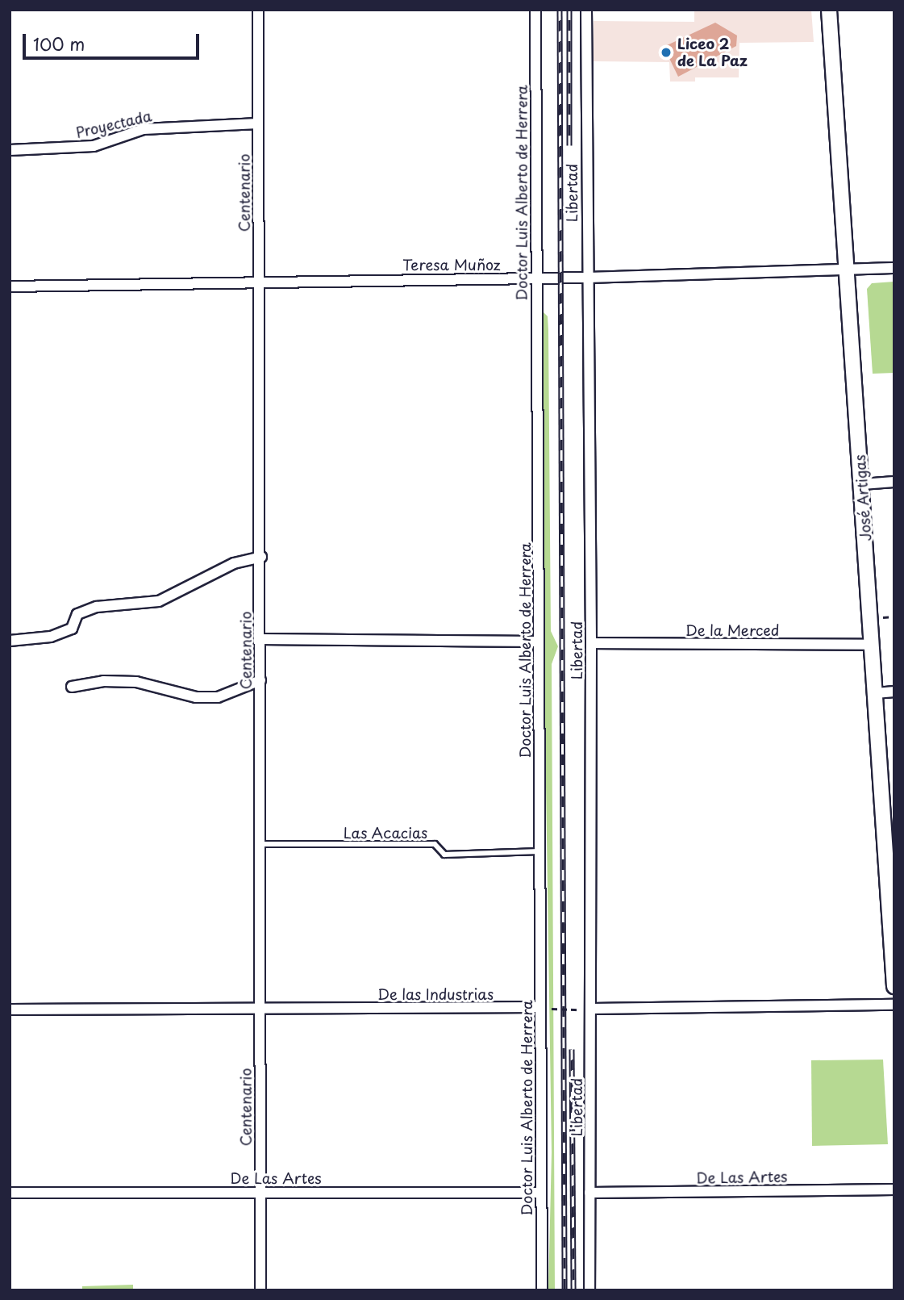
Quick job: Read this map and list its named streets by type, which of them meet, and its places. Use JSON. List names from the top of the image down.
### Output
{
  "streets": {
    "street": [
      "Proyectada",
      "Centenario",
      "Doctor Luis Alberto de Herrera",
      "Libertad",
      "Teresa Muñoz",
      "José Artigas",
      "De la Merced",
      "De las Industrias",
      "De Las Artes"
    ],
    "lane": ["Las Acacias"]
  },
  "crossings": [
    ["Proyectada", "Centenario"],
    ["Centenario", "Teresa Muñoz"],
    ["Centenario", "Las Acacias"],
    ["Centenario", "De las Industrias"],
    ["Centenario", "De Las Artes"],
    ["Doctor Luis Alberto de Herrera", "Teresa Muñoz"],
    ["Doctor Luis Alberto de Herrera", "Las Acacias"],
    ["Doctor Luis Alberto de Herrera", "De las Industrias"],
    ["Doctor Luis Alberto de Herrera", "De Las Artes"],
    ["Libertad", "Teresa Muñoz"],
    ["Libertad", "De la Merced"],
    ["Libertad", "De Las Artes"],
    ["Teresa Muñoz", "José Artigas"],
    ["José Artigas", "De la Merced"]
  ],
  "places": ["Liceo 2 de La Paz"],
  "scale_bar": "100 m"
}
